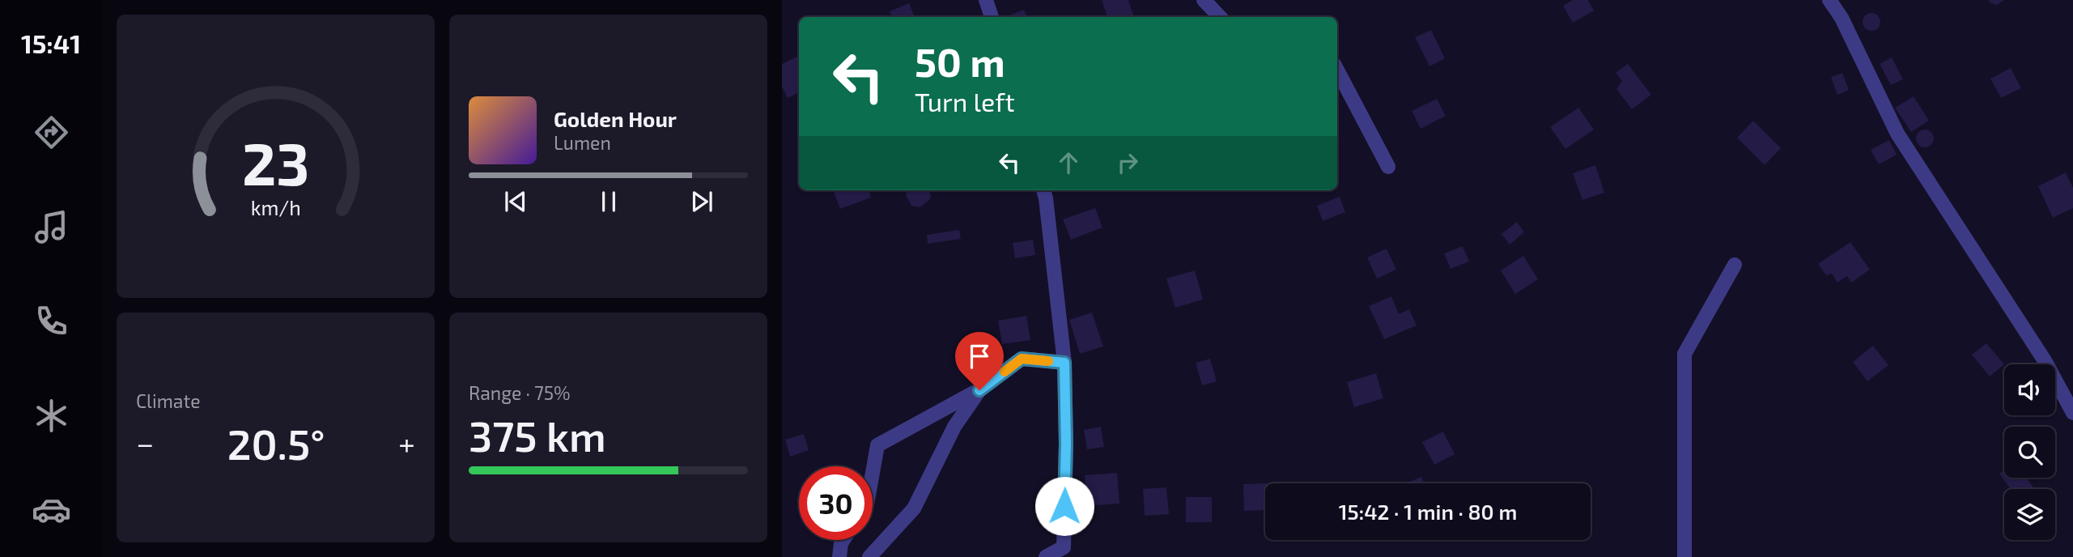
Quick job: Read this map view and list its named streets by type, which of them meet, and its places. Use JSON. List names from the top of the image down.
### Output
{
  "page": {
    "tabs": "15:41",
    "turn": ["50 m", "Turn left"],
    "song": ["Golden Hour", "Lumen"],
    "tile": [
      "Climate",
      ["Range · 75%", "375 km"]
    ],
    "heat": ["−", "20.5°", "+"],
    "limit": "30",
    "trip": "15:42 · 1 min · 80 m",
    "gauge": ["23", "km/h"]
  }
}
